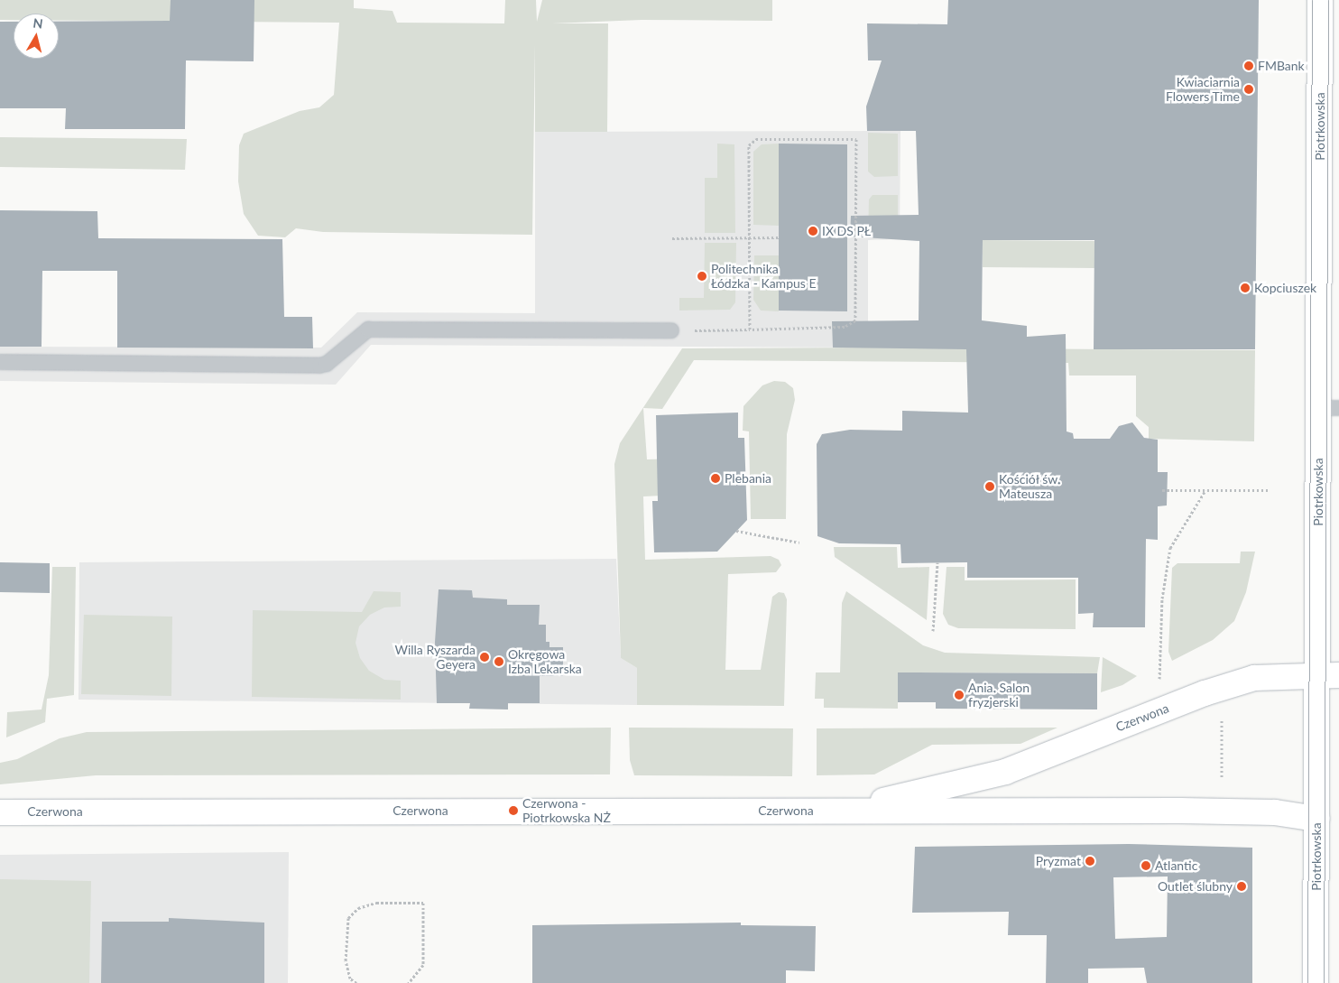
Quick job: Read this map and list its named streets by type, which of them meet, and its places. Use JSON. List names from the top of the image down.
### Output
{
  "streets": {
    "street": ["Piotrkowska", "Czerwona"]
  },
  "crossings": [
    ["Piotrkowska", "Czerwona"]
  ],
  "places": [
    "FMBank",
    "Kwiaciarnia Flowers Time",
    "IX DS PŁ",
    "Politechnika Łódzka - Kampus E",
    "Kopciuszek",
    "Plebania",
    "Kościół św. Mateusza",
    "Willa Ryszarda Geyera",
    "Okręgowa Izba Lekarska",
    "Ania. Salon fryzjerski",
    "Czerwona - Piotrkowska NŻ",
    "Pryzmat",
    "Atlantic",
    "Outlet ślubny"
  ],
  "north": "top"
}
